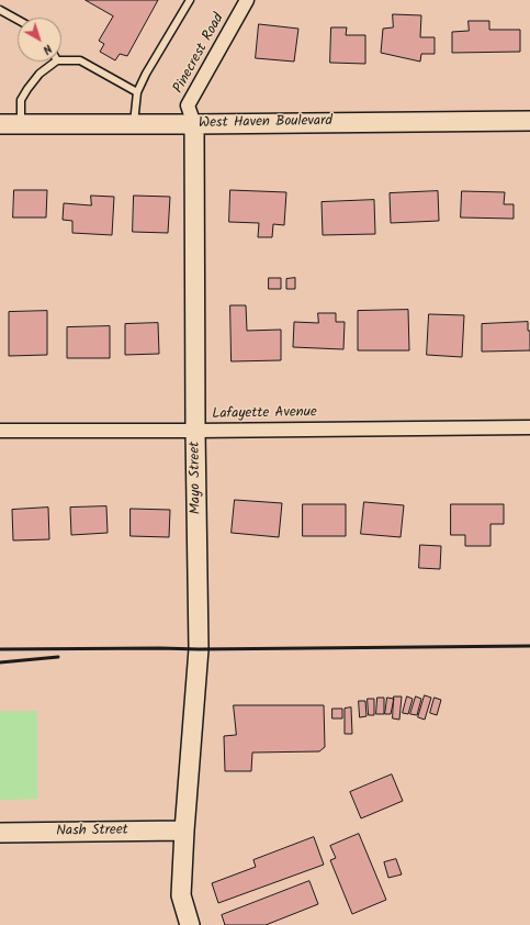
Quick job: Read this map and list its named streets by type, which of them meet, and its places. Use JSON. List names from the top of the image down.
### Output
{
  "streets": {
    "street": [
      "Pinecrest Road",
      "West Haven Boulevard",
      "Lafayette Avenue",
      "Mayo Street",
      "Nash Street"
    ]
  },
  "crossings": [
    ["Pinecrest Road", "West Haven Boulevard"],
    ["Pinecrest Road", "Mayo Street"],
    ["West Haven Boulevard", "Mayo Street"],
    ["Lafayette Avenue", "Mayo Street"],
    ["Mayo Street", "Nash Street"]
  ],
  "north": "bottom right"
}
